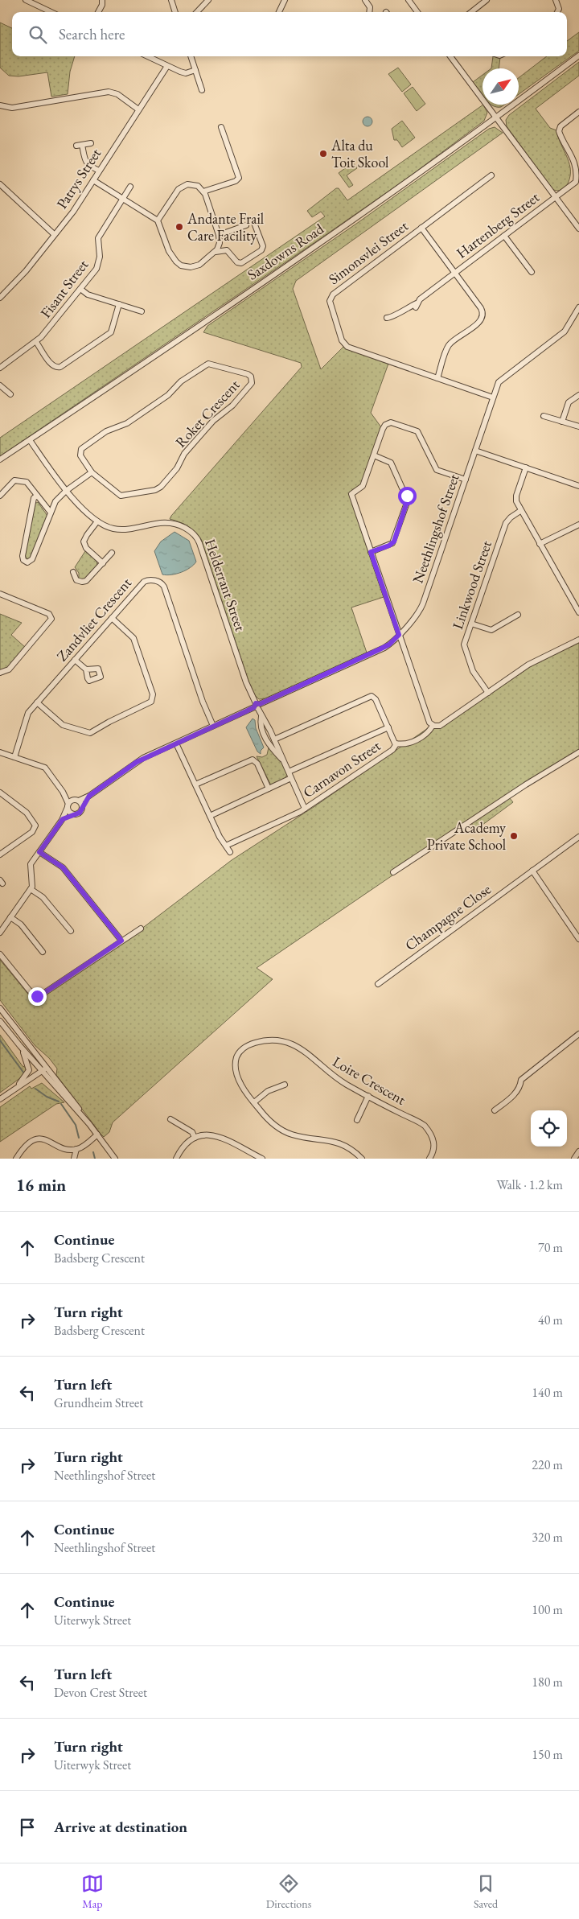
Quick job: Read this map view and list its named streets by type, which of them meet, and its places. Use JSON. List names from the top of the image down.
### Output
{
  "streets": {
    "street": [
      "Patrys Street",
      "Hartenberg Street",
      "Saxdowns Road",
      "Simonsvlei Street",
      "Fisant Street",
      "Roket Crescent",
      "Neethlingshof Street",
      "Helderrant Street",
      "Linkwood Street",
      "Zandvliet Crescent",
      "Carnavon Street",
      "Champagne Close",
      "Loire Crescent"
    ]
  },
  "crossings": [
    ["Saxdowns Road", "Helderrant Street"],
    ["Simonsvlei Street", "Neethlingshof Street"],
    ["Neethlingshof Street", "Helderrant Street"],
    ["Neethlingshof Street", "Zandvliet Crescent"],
    ["Helderrant Street", "Carnavon Street"]
  ],
  "places": ["Alta du Toit Skool", "Andante Frail Care Facility", "Academy Private School"],
  "north": "top right",
  "page": {
    "search": "Search here",
    "heading": ["16 min", "Walk · 1.2 km"],
    "list": [
      ["Continue", "Badsberg Crescent", "70 m"],
      ["Turn right", "Badsberg Crescent", "40 m"],
      ["Turn left", "Grundheim Street", "140 m"],
      ["Turn right", "Neethlingshof Street", "220 m"],
      ["Continue", "Neethlingshof Street", "320 m"],
      ["Continue", "Uiterwyk Street", "100 m"],
      ["Turn left", "Devon Crest Street", "180 m"],
      ["Turn right", "Uiterwyk Street", "150 m"],
      "Arrive at destination"
    ],
    "nav": ["Map", "Directions", "Saved"]
  }
}
